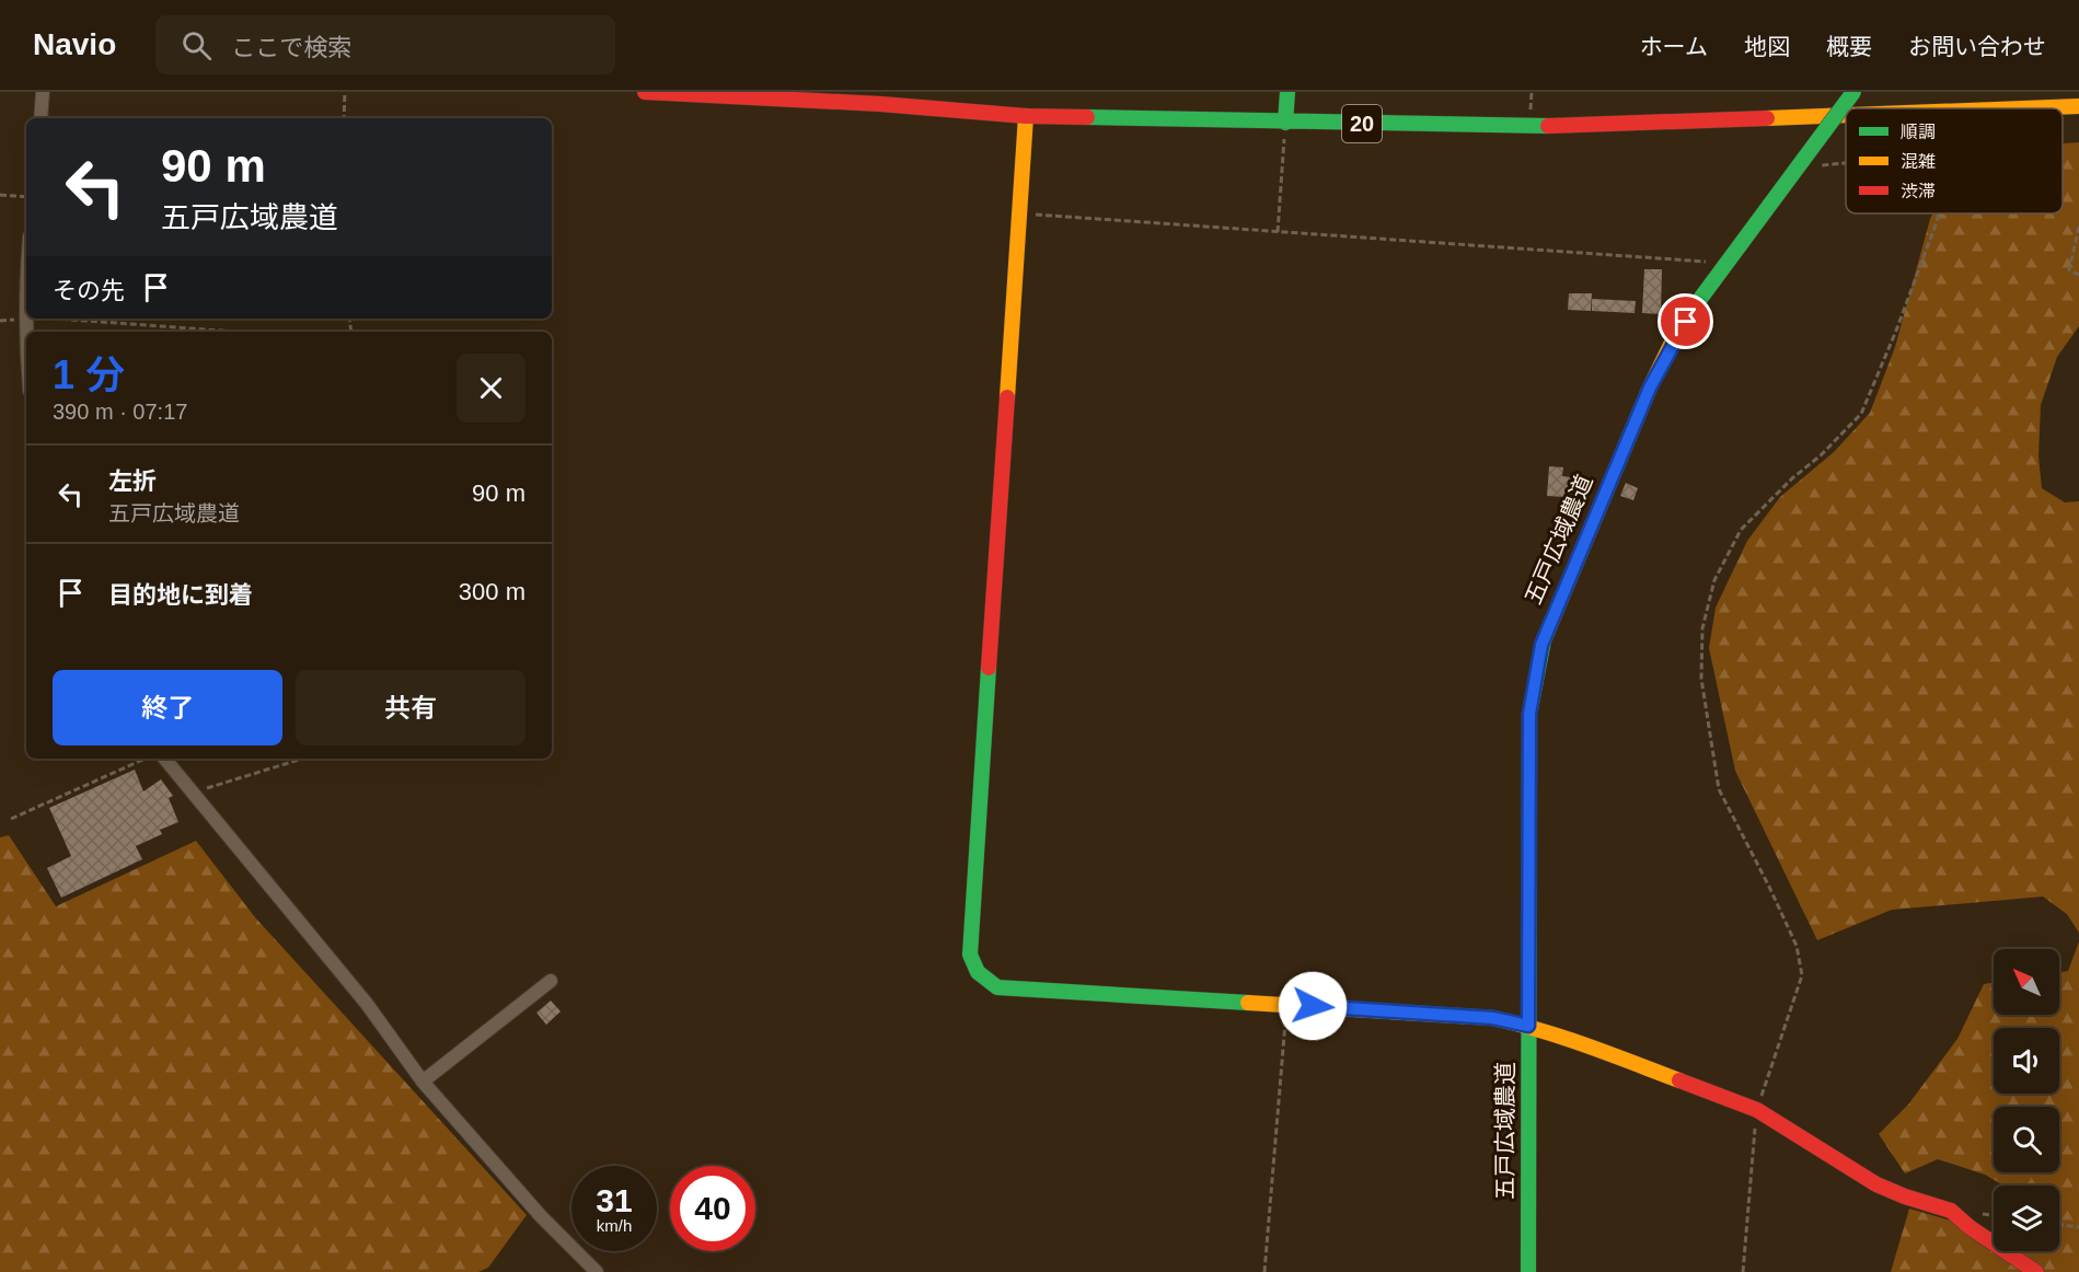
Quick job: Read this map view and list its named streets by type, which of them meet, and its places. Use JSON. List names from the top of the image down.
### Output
{
  "streets": {
    "street": ["20", "五戸広域農道"]
  },
  "legend": ["順調", "混雑", "渋滞"],
  "north": "top left",
  "page": {
    "header": "Navio",
    "search": "ここで検索",
    "nav": [
      "ホーム",
      "地図",
      "概要",
      "お問い合わせ"
    ],
    "turn": ["90 m", "五戸広域農道"],
    "then": "その先",
    "heading": ["1 分", "390 m · 07:17"],
    "list": [
      {
        "name": "左折",
        "note": "五戸広域農道",
        "value": "90 m"
      },
      {
        "name": "目的地に到着",
        "value": "300 m"
      }
    ],
    "buttons": ["終了", "共有"],
    "speed": "31 km/h",
    "limit": "40"
  }
}
